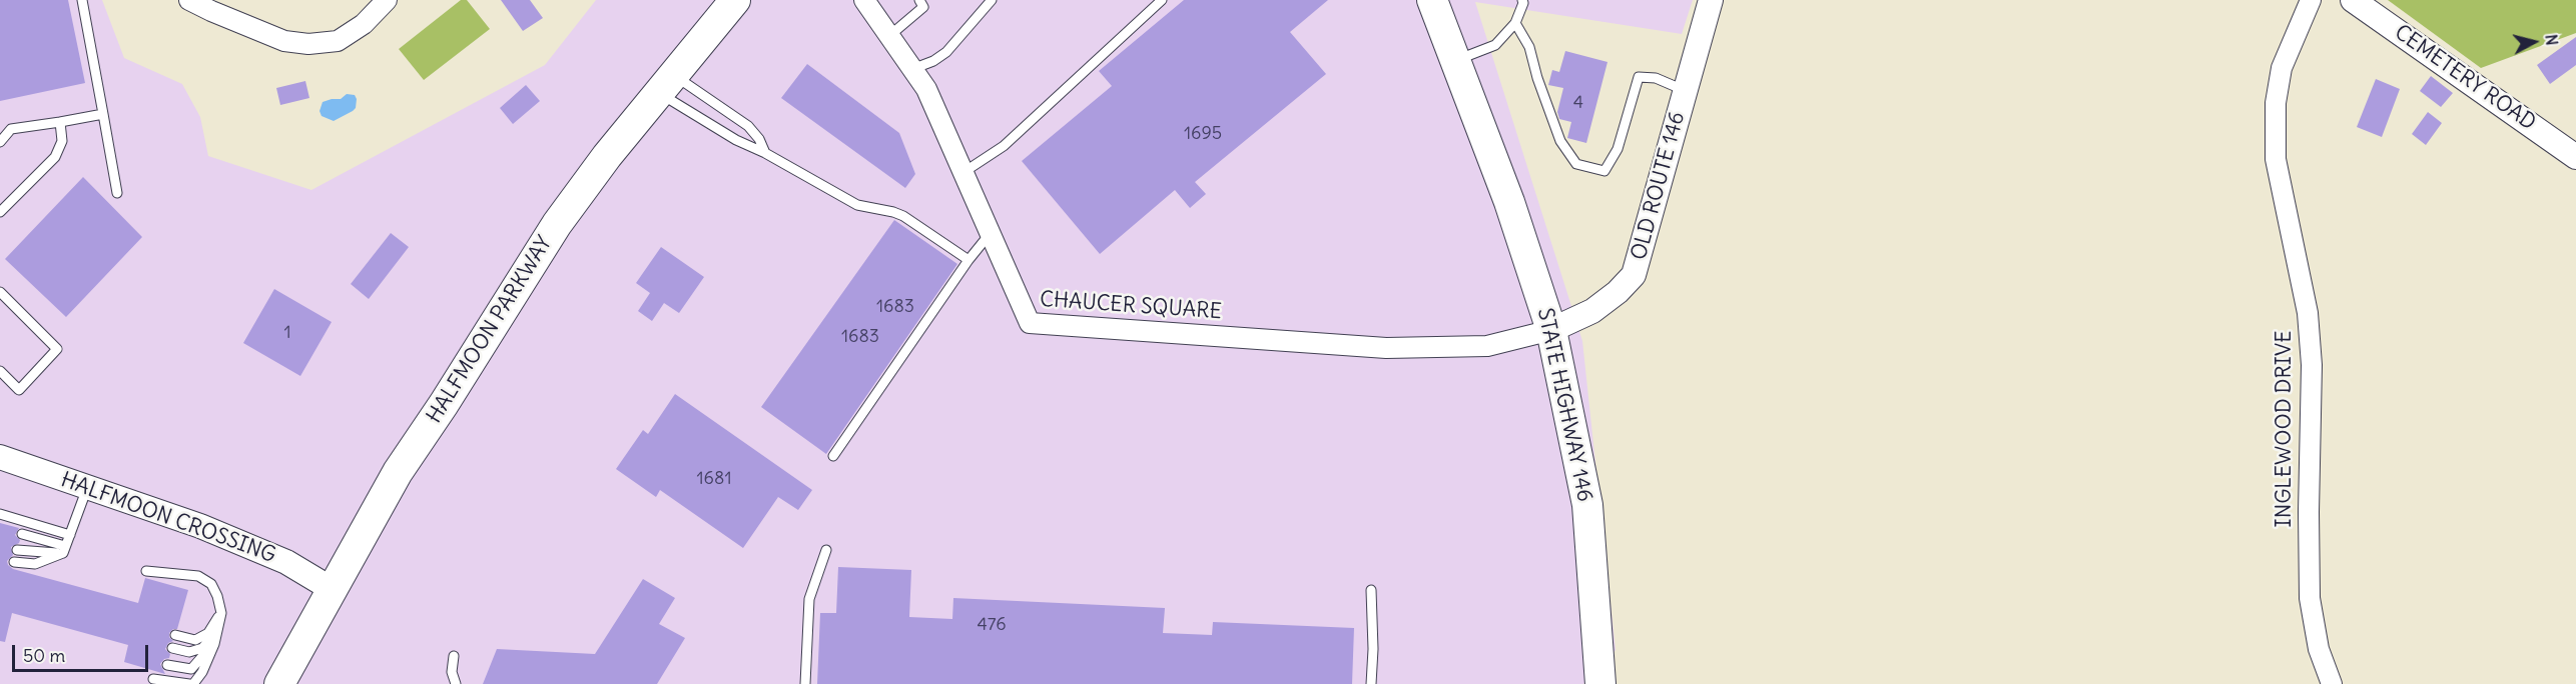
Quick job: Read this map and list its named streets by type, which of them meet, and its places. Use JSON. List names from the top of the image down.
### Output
{
  "streets": {
    "main road": ["HALFMOON PARKWAY", "STATE HIGHWAY 146"],
    "street": [
      "CEMETERY ROAD",
      "OLD ROUTE 146",
      "CHAUCER SQUARE",
      "INGLEWOOD DRIVE",
      "HALFMOON CROSSING"
    ]
  },
  "crossings": [
    ["OLD ROUTE 146", "CHAUCER SQUARE"],
    ["OLD ROUTE 146", "STATE HIGHWAY 146"],
    ["CHAUCER SQUARE", "STATE HIGHWAY 146"],
    ["HALFMOON PARKWAY", "HALFMOON CROSSING"]
  ],
  "house_numbers": [
    "4",
    "1695",
    "1683",
    "1",
    "1683",
    "1681",
    "476"
  ],
  "scale_bar": "50 m",
  "north": "right"
}
